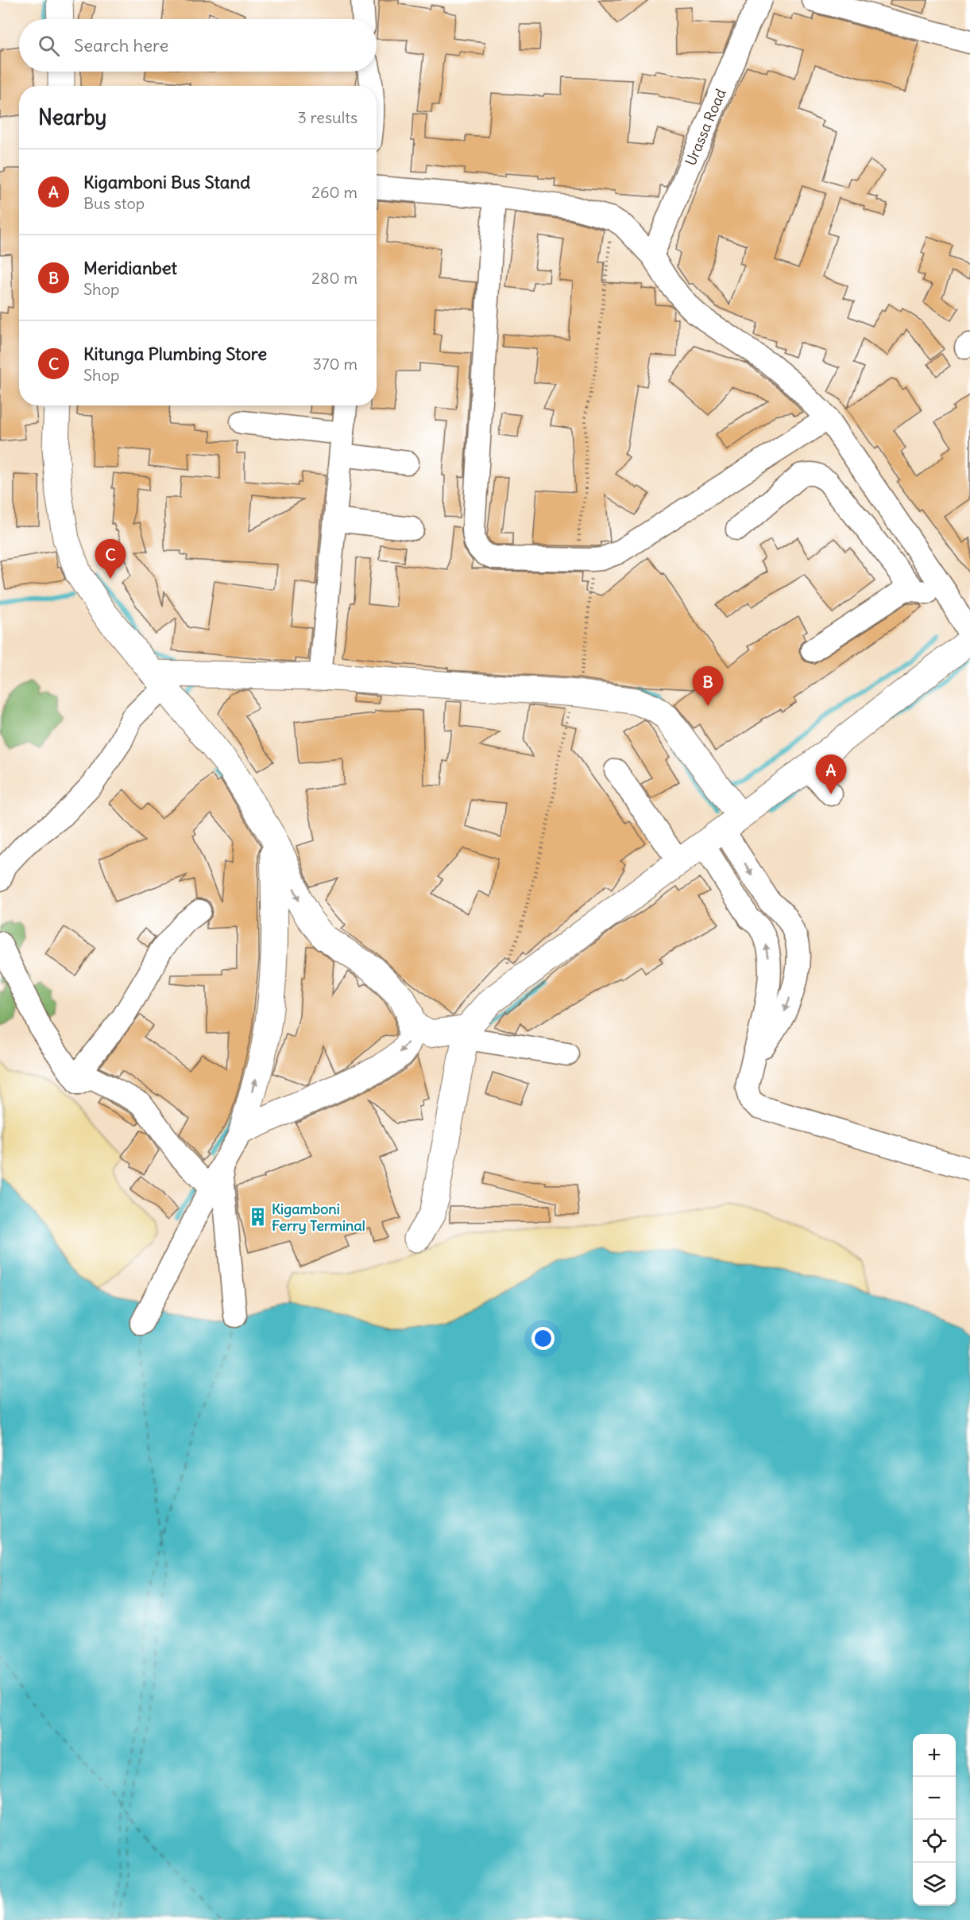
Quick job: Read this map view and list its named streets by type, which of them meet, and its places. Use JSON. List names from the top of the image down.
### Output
{
  "streets": {
    "street": ["Urassa Road"]
  },
  "places": {
    "building": ["Kigamboni Ferry Terminal"]
  },
  "page": {
    "search": "Search here",
    "heading": ["Nearby", "3 results"],
    "list": [
      {
        "mark": "A",
        "name": "Kigamboni Bus Stand",
        "note": "Bus stop",
        "value": "260 m"
      },
      {
        "mark": "B",
        "name": "Meridianbet",
        "note": "Shop",
        "value": "280 m"
      },
      {
        "mark": "C",
        "name": "Kitunga Plumbing Store",
        "note": "Shop",
        "value": "370 m"
      }
    ],
    "pins": ["C", "B", "A"],
    "map_buttons": ["+", "−"]
  }
}
